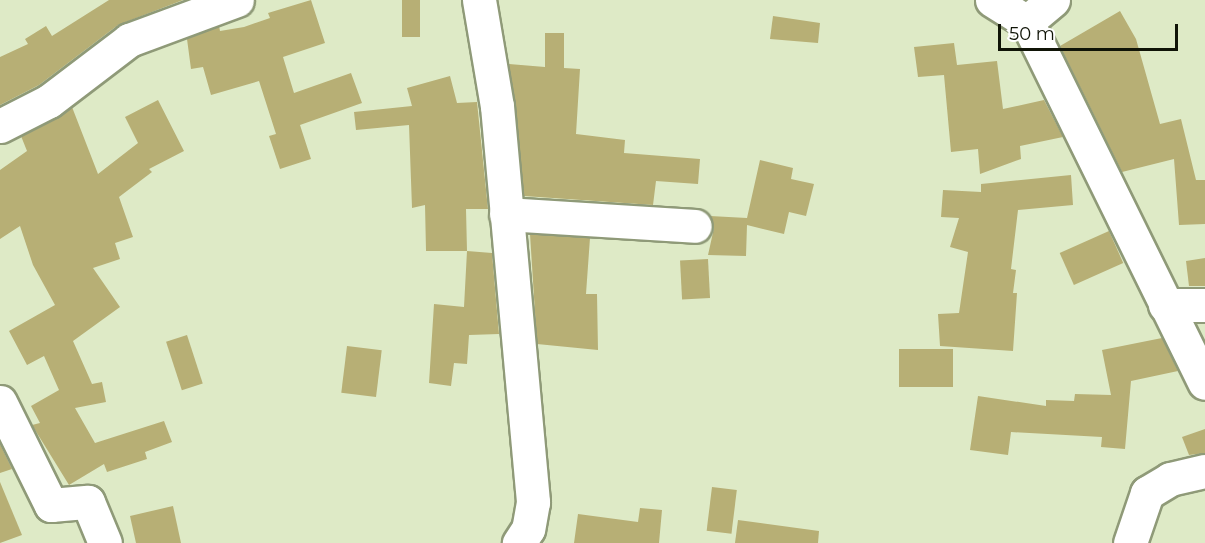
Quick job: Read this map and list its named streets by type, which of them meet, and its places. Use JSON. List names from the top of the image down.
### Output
{
  "scale_bar": "50 m"
}
